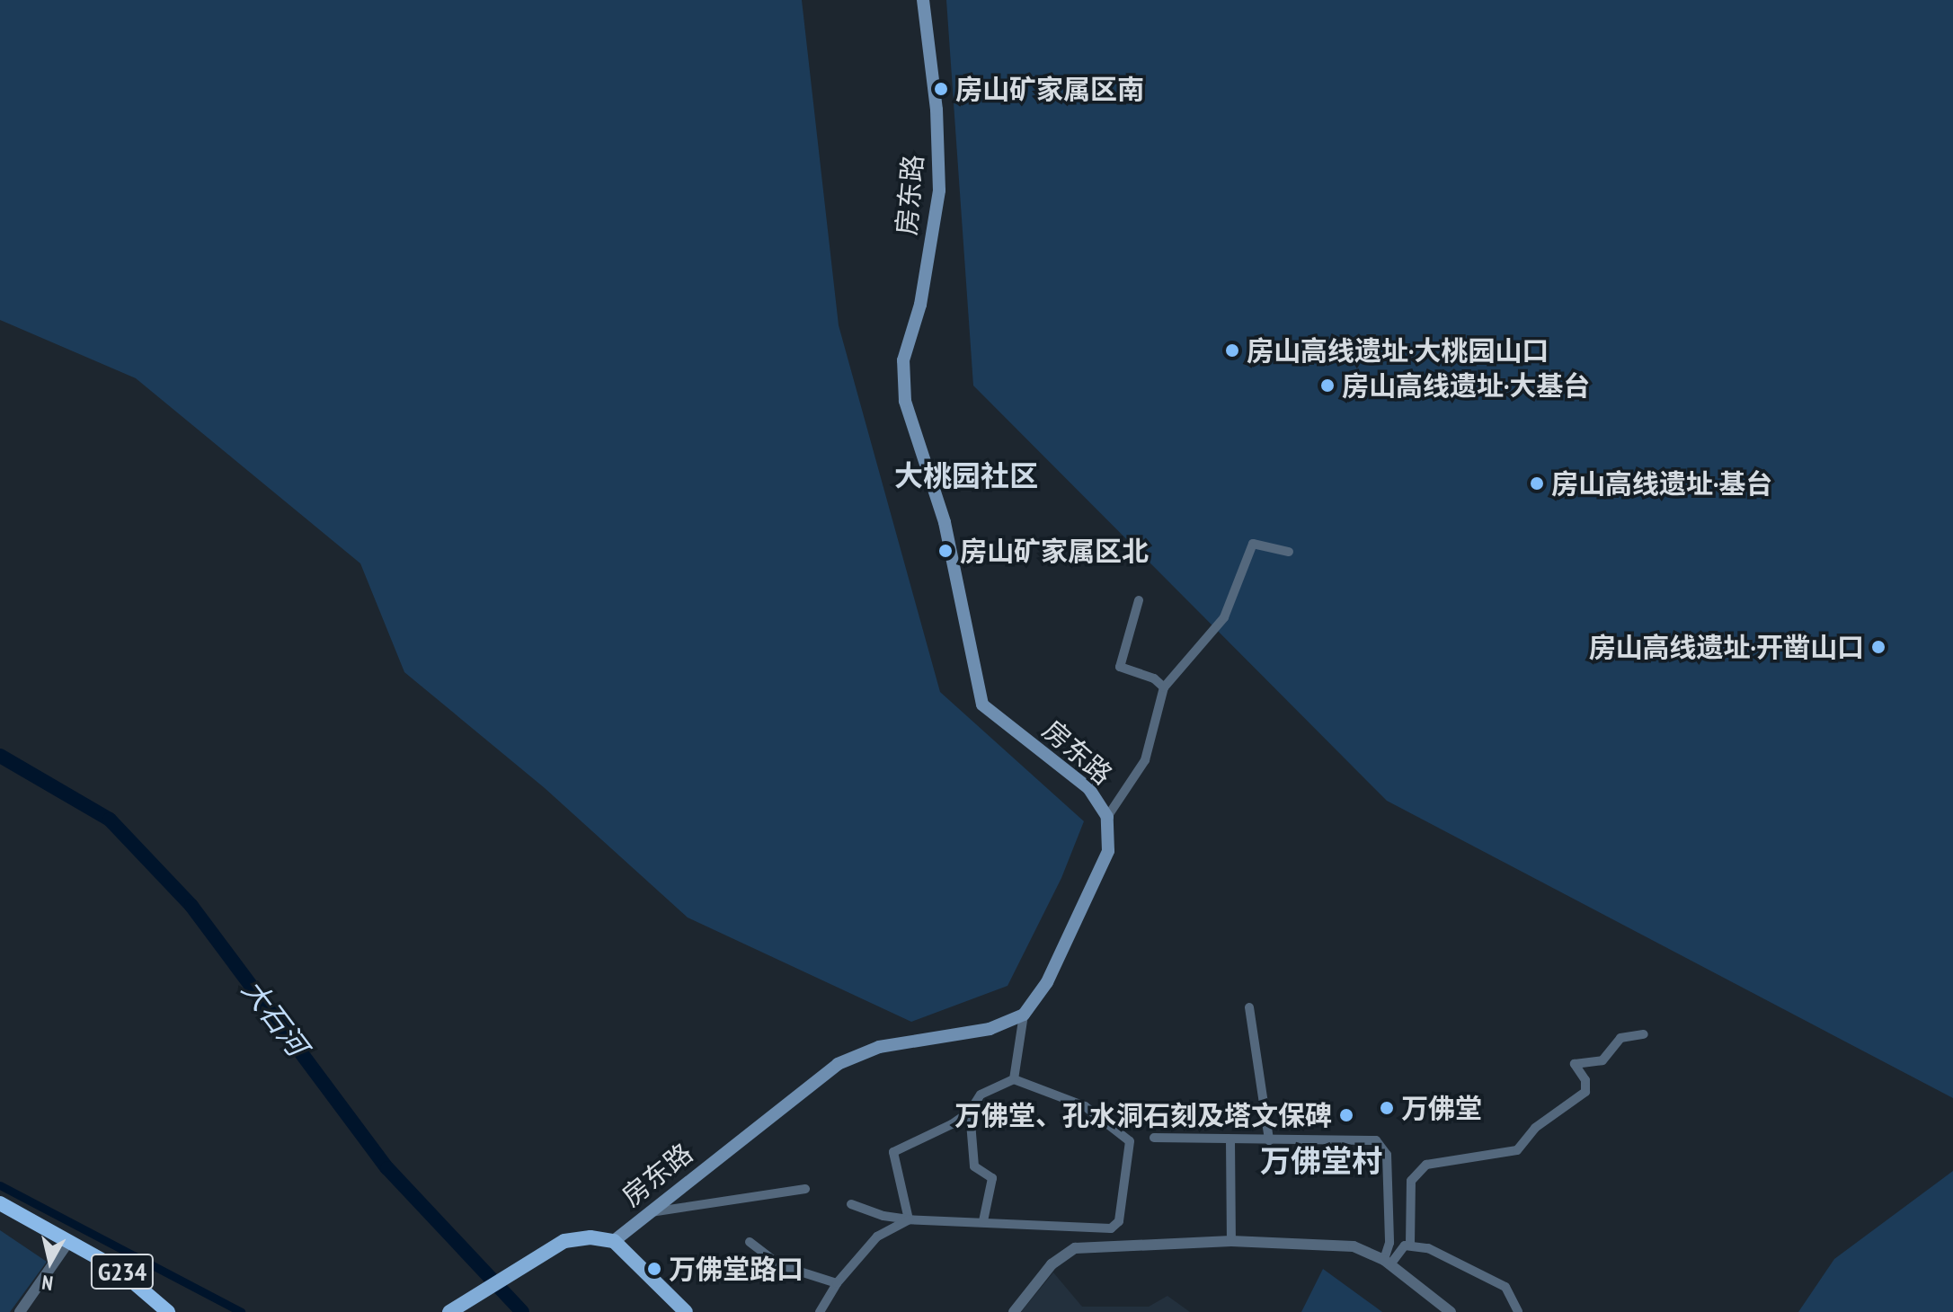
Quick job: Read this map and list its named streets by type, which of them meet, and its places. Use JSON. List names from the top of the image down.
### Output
{
  "streets": {
    "highway": ["G234"],
    "main road": ["房东路"]
  },
  "districts": ["大桃园社区", "万佛堂村"],
  "water": ["大石河"],
  "places": [
    "房山矿家属区南",
    "房山高线遗址·大桃园山口",
    "房山高线遗址·大基台",
    "房山高线遗址·基台",
    "房山矿家属区北",
    "房山高线遗址·开凿山口",
    "万佛堂",
    "万佛堂、孔水洞石刻及塔文保碑",
    "万佛堂路口"
  ],
  "north": "bottom"
}
